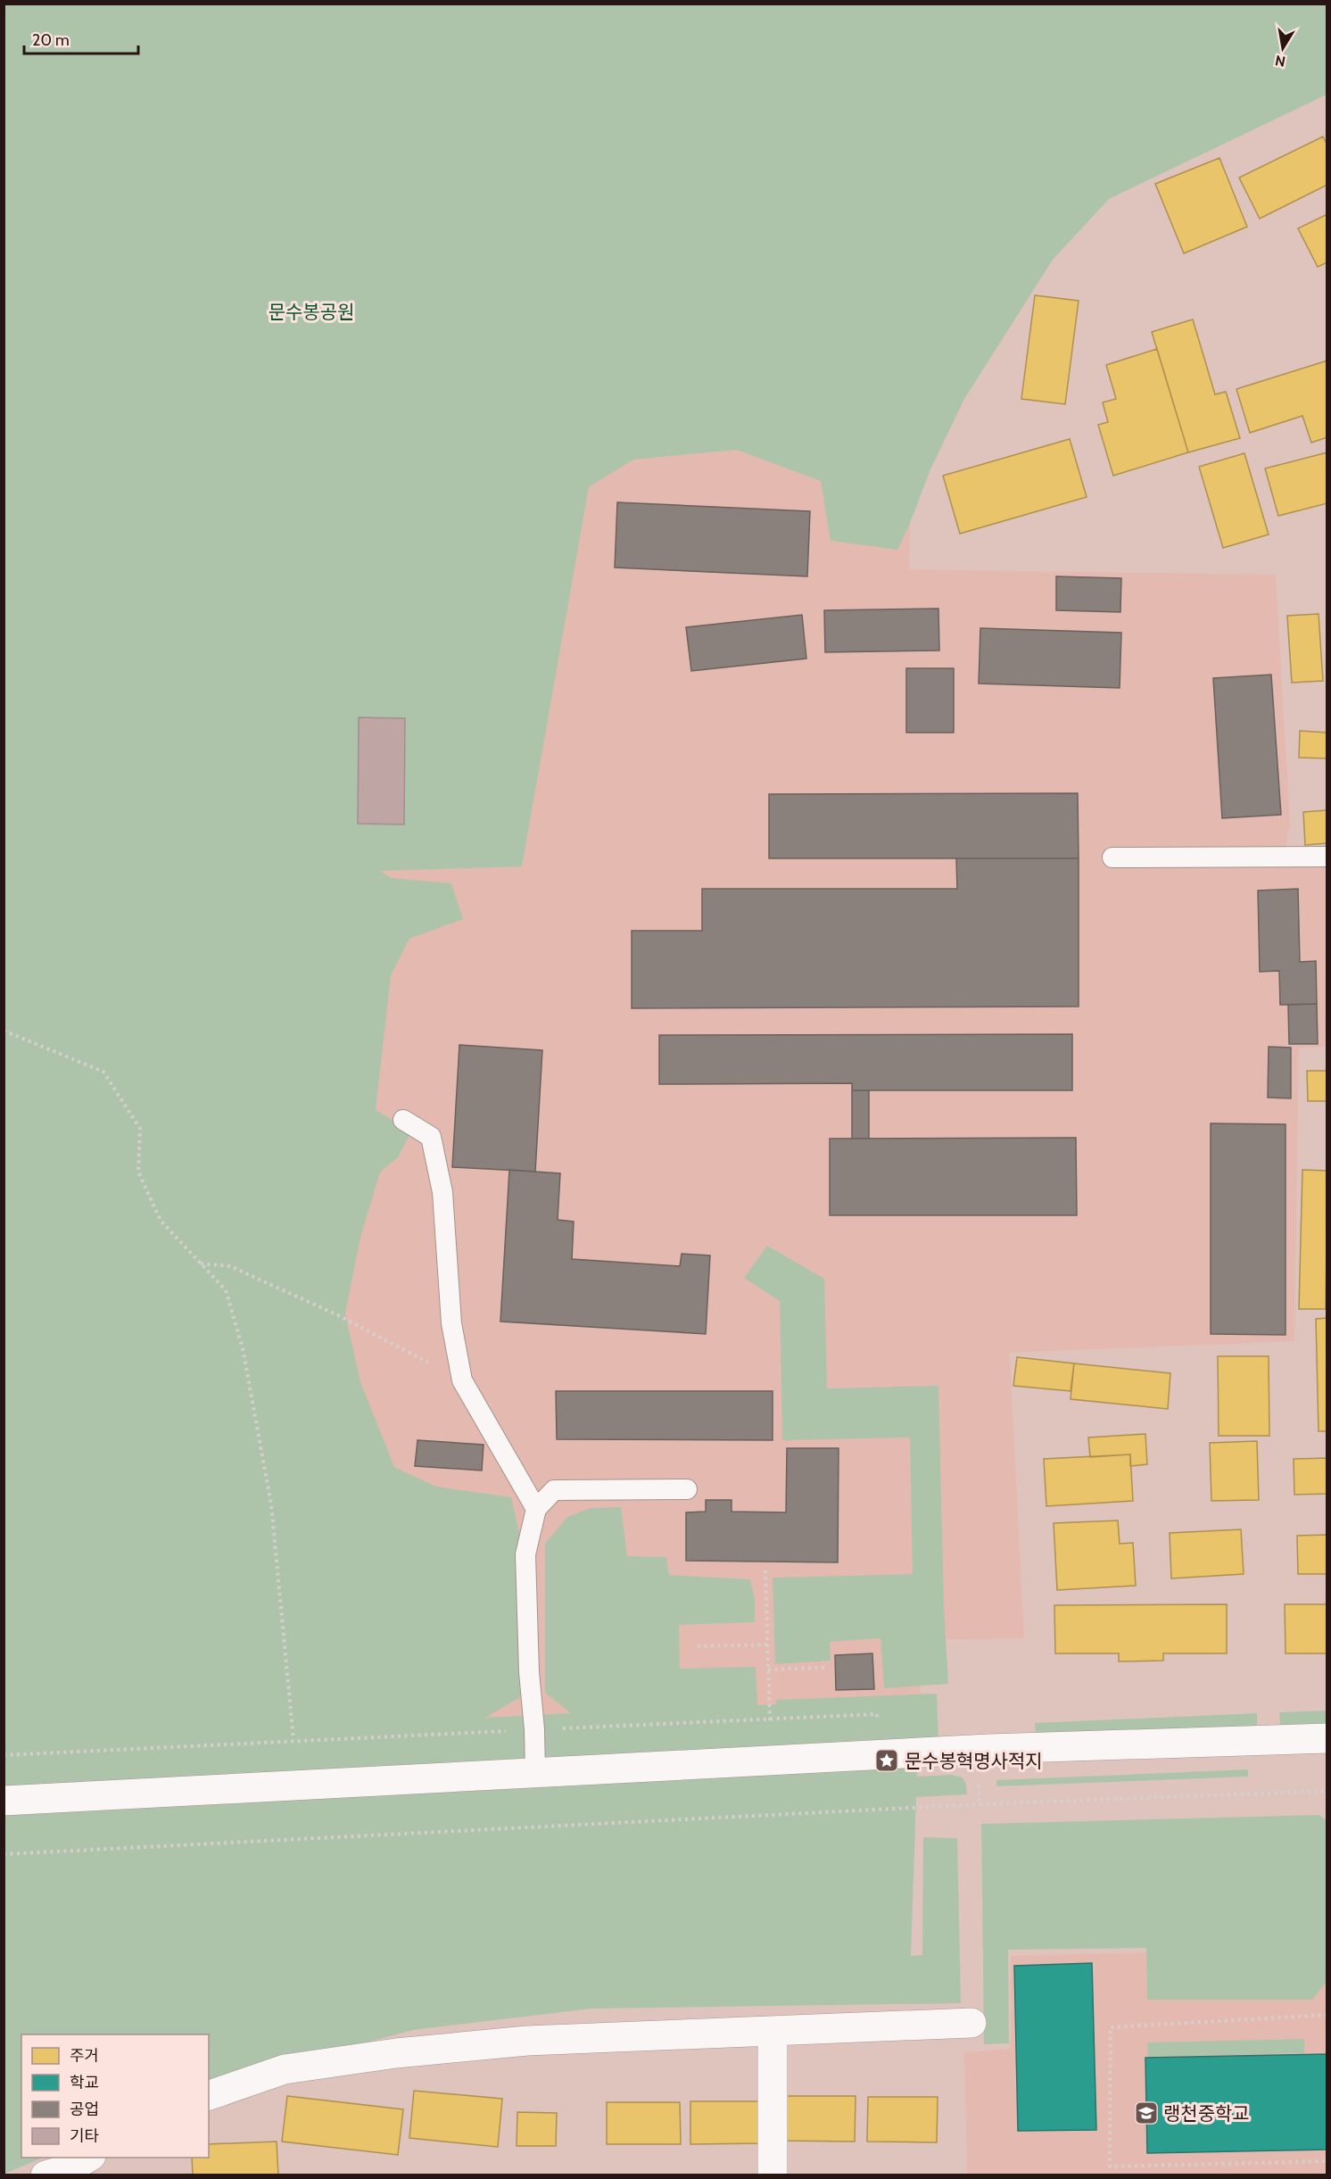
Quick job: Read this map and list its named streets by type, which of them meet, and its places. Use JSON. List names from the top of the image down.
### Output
{
  "parks": ["문수봉공원"],
  "places": {
    "place": ["문수봉혁명사적지"],
    "school or university": ["랭천중학교"]
  },
  "legend": [
    "주거",
    "학교",
    "공업",
    "기타"
  ],
  "scale_bar": "20 m",
  "north": "bottom"
}
